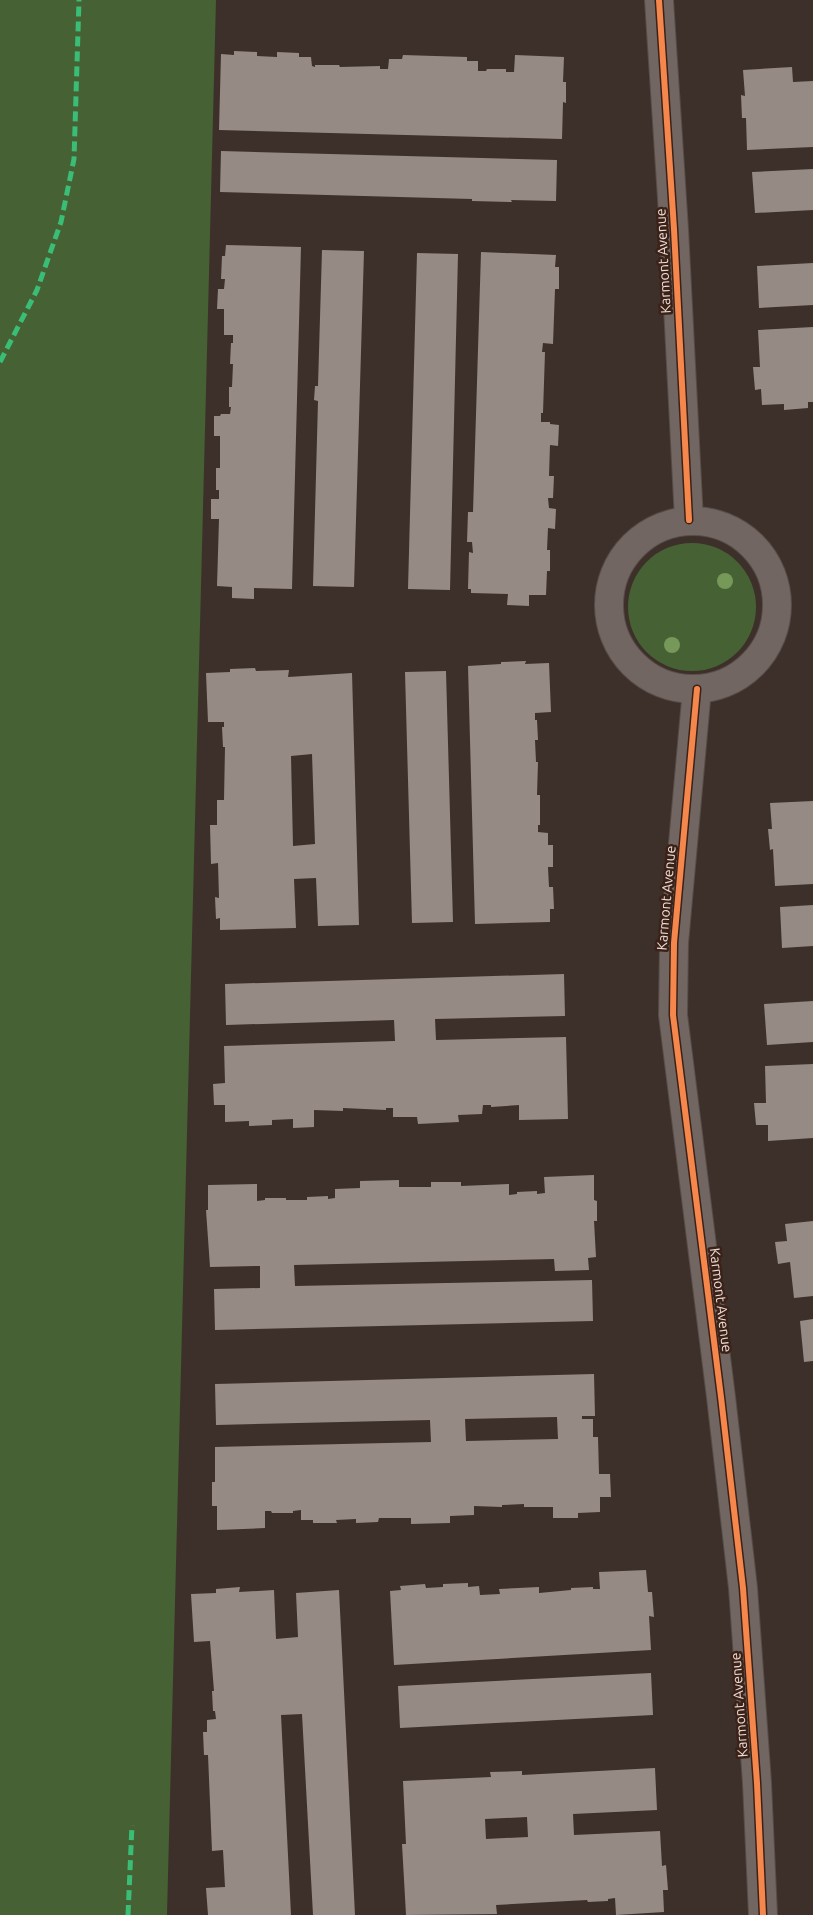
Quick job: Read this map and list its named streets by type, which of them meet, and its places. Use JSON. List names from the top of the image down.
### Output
{
  "streets": {
    "street": ["Karmont Avenue"]
  }
}
